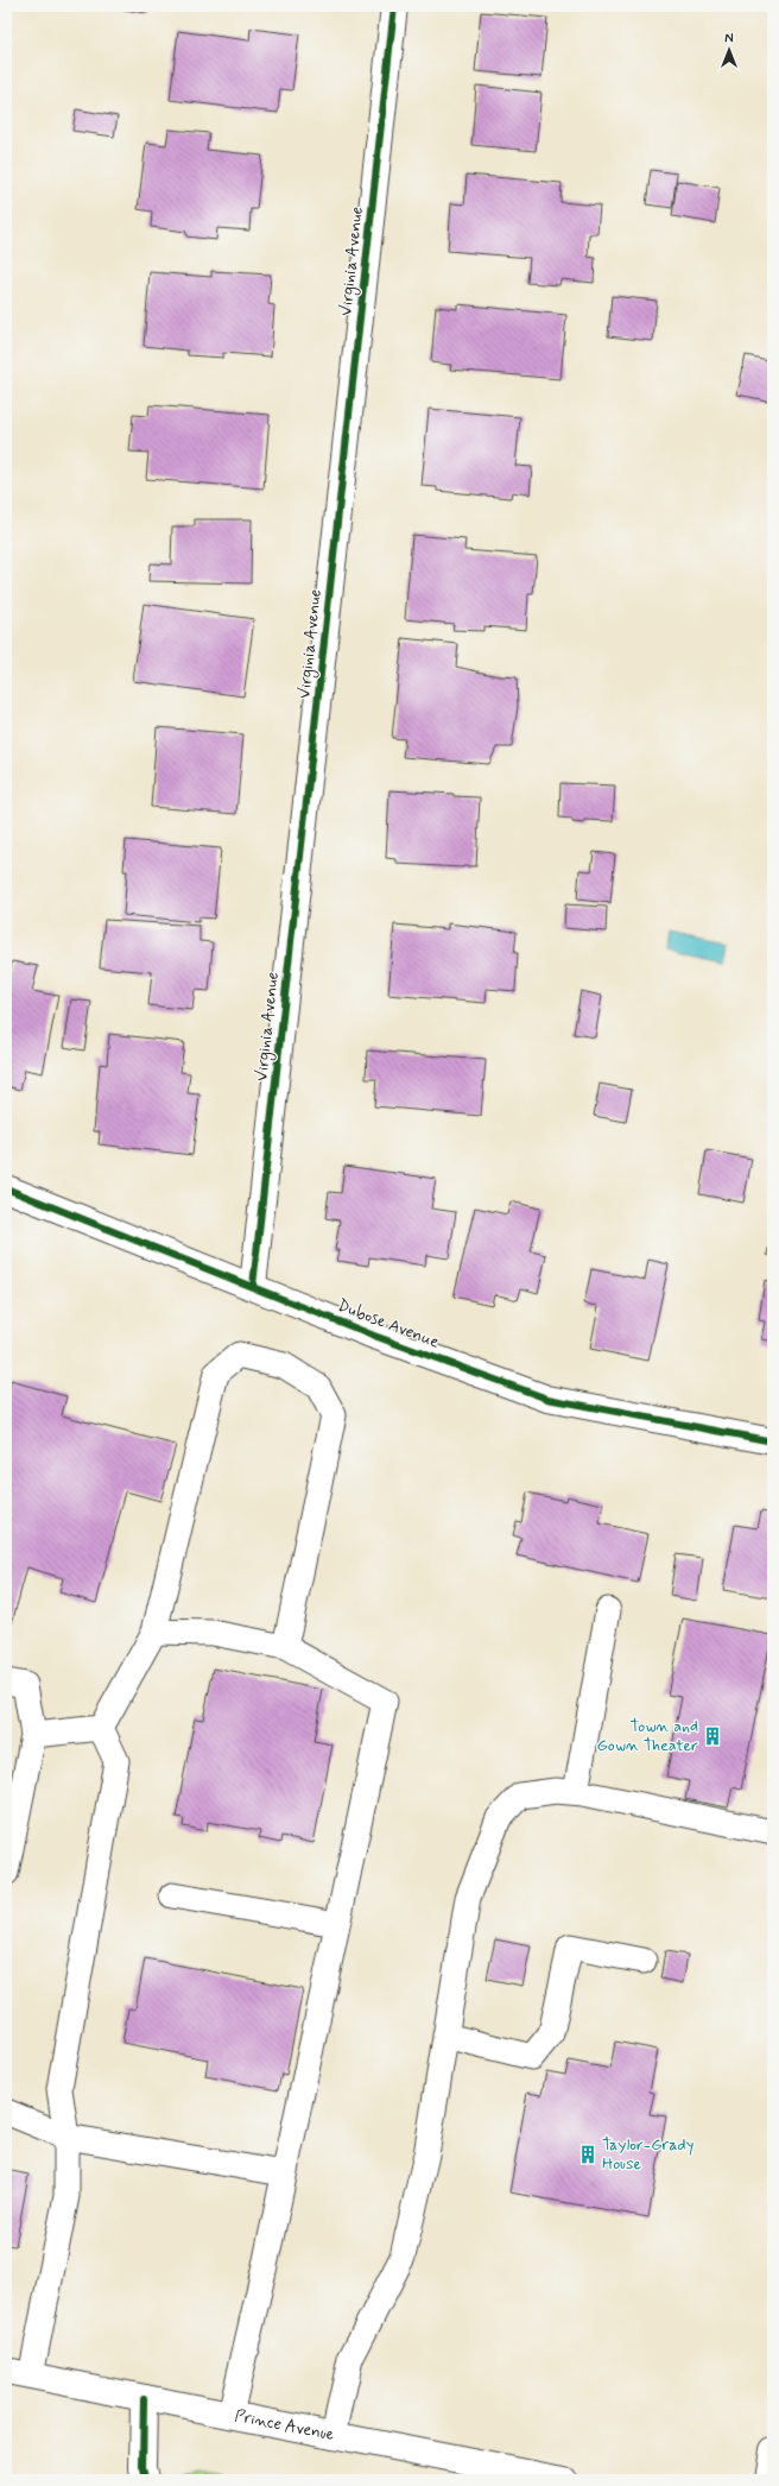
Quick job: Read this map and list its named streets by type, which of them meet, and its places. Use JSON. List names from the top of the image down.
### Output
{
  "streets": {
    "street": ["Virginia Avenue", "Dubose Avenue", "Prince Avenue"]
  },
  "crossings": [
    ["Virginia Avenue", "Dubose Avenue"]
  ],
  "places": {
    "building": ["Town and Gown Theater", "Taylor-Grady House"]
  },
  "north": "top"
}
